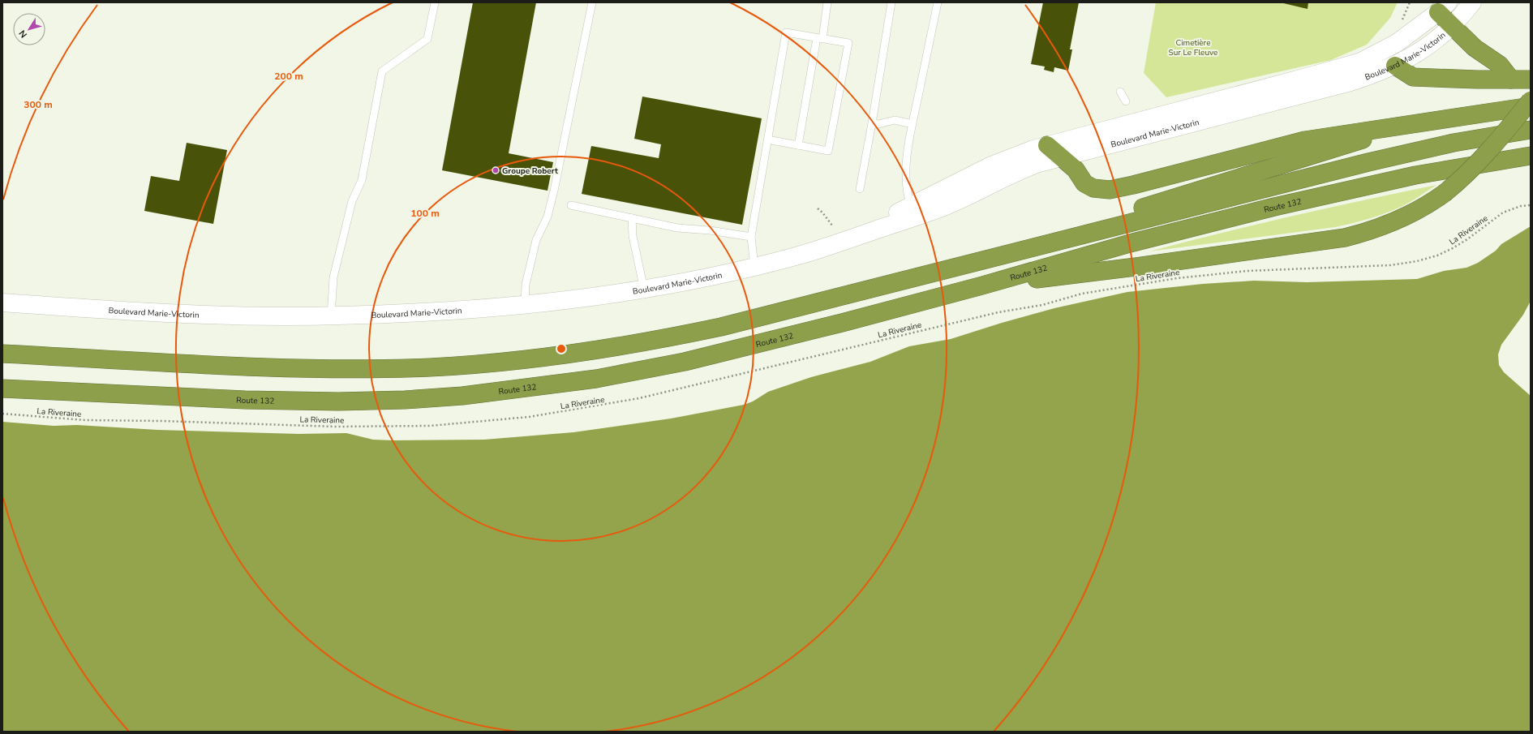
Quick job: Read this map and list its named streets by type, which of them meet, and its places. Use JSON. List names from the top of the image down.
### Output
{
  "streets": {
    "highway": ["Route 132"],
    "street": ["Boulevard Marie-Victorin"],
    "path": ["La Riveraine"]
  },
  "parks": ["Cimetière Sur Le Fleuve"],
  "places": ["Groupe Robert"],
  "north": "bottom left",
  "rings": ["200 m", "300 m", "100 m"]
}
